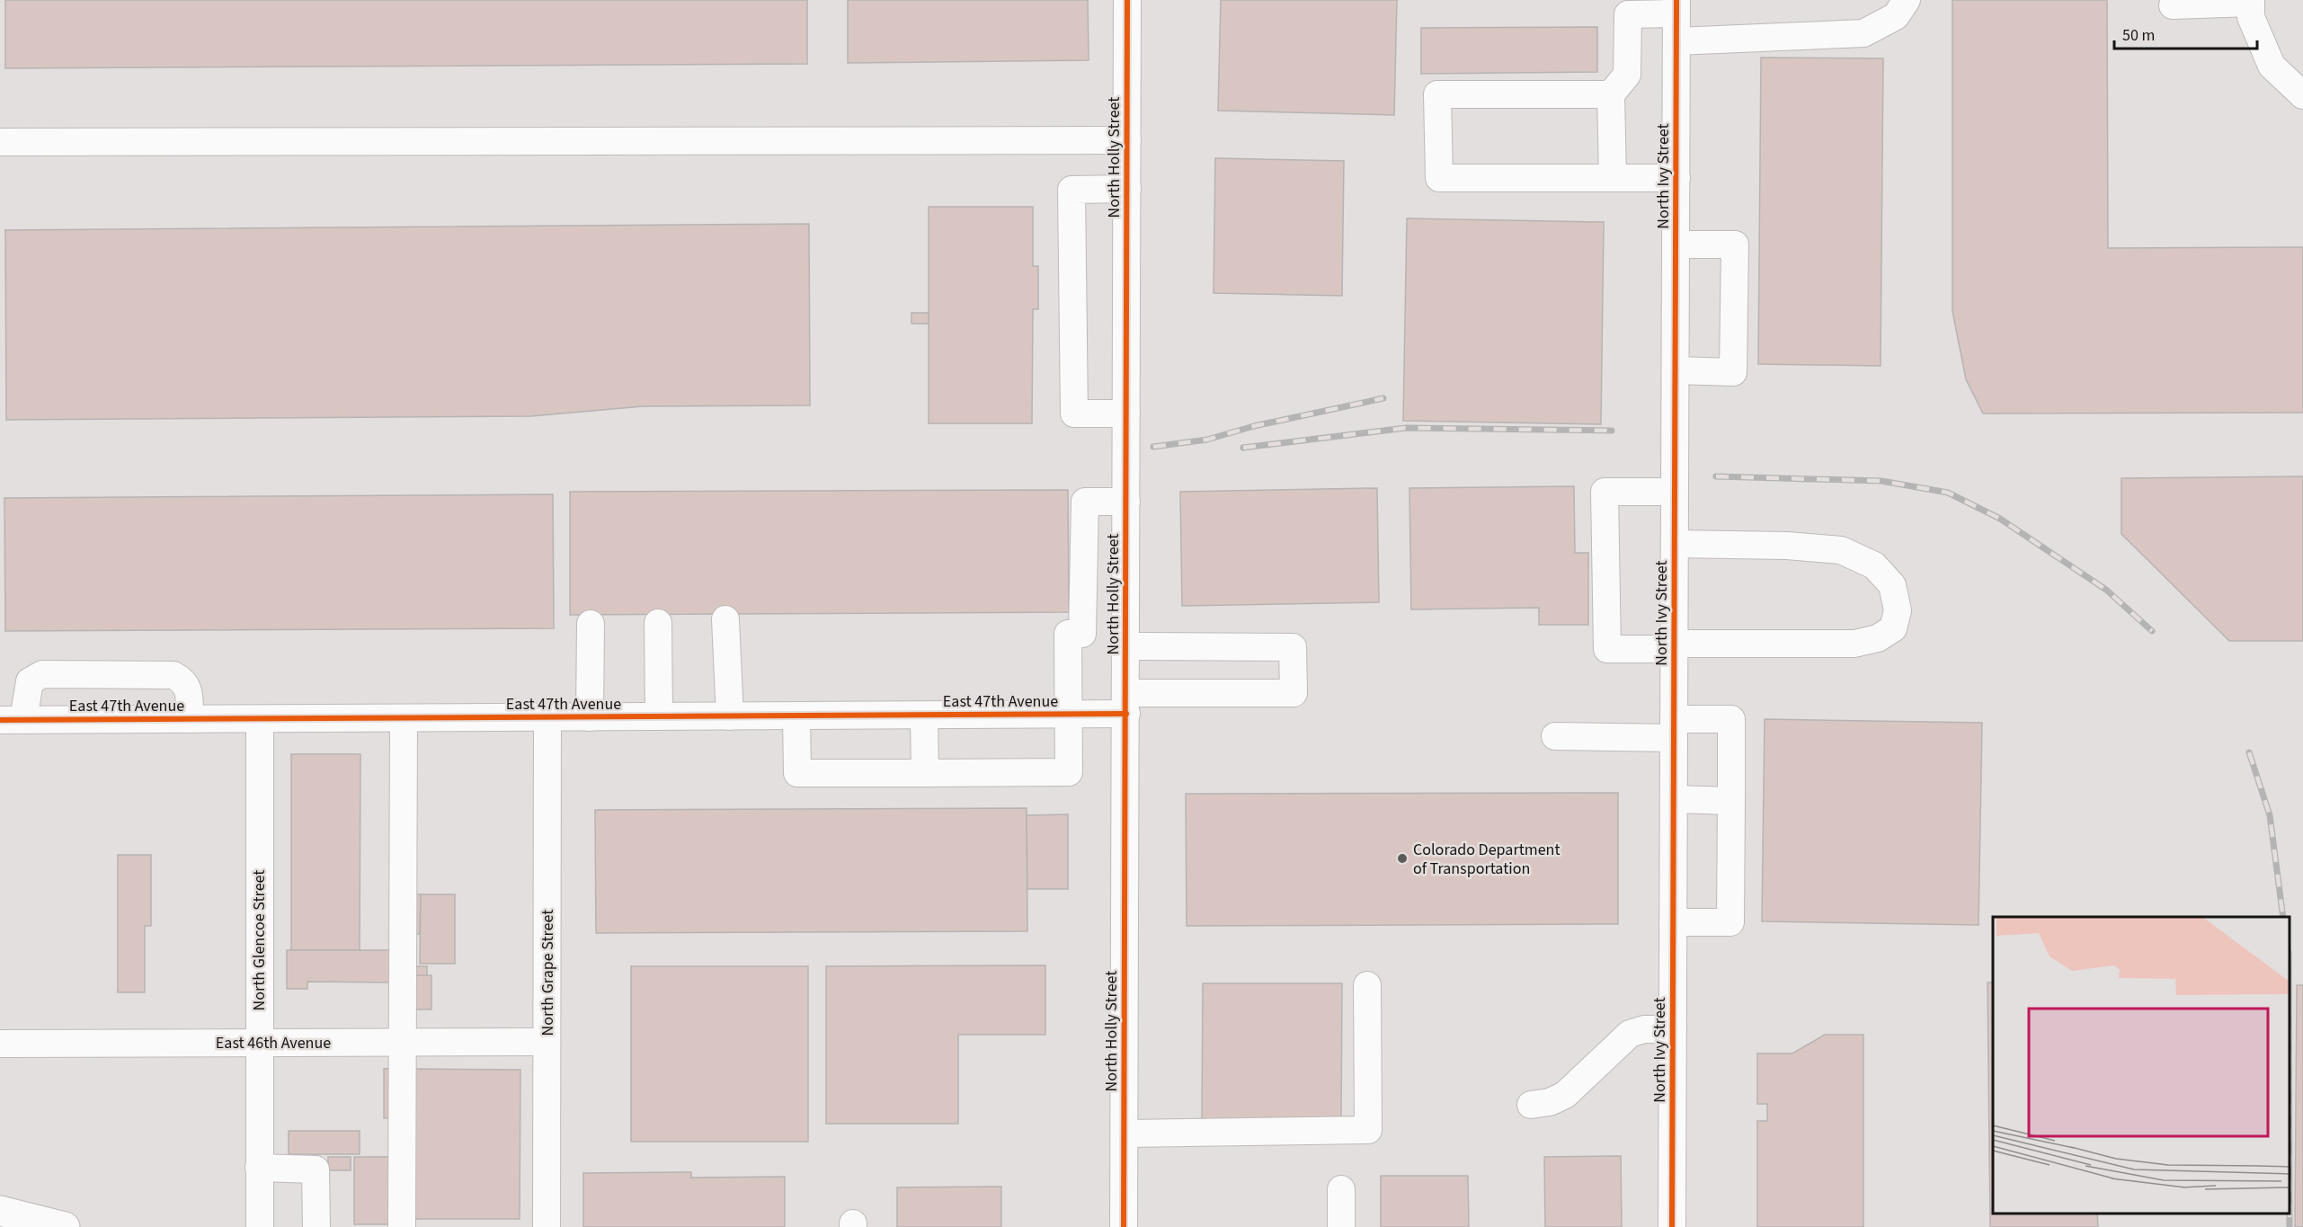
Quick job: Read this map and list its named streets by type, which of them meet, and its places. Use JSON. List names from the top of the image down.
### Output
{
  "streets": {
    "street": [
      "North Holly Street",
      "North Ivy Street",
      "East 47th Avenue",
      "North Glencoe Street",
      "North Grape Street",
      "East 46th Avenue"
    ]
  },
  "crossings": [
    ["North Holly Street", "East 47th Avenue"],
    ["East 47th Avenue", "North Glencoe Street"],
    ["East 47th Avenue", "North Grape Street"],
    ["North Glencoe Street", "East 46th Avenue"],
    ["North Grape Street", "East 46th Avenue"]
  ],
  "places": ["Colorado Department of Transportation"],
  "scale_bar": "50 m"
}
